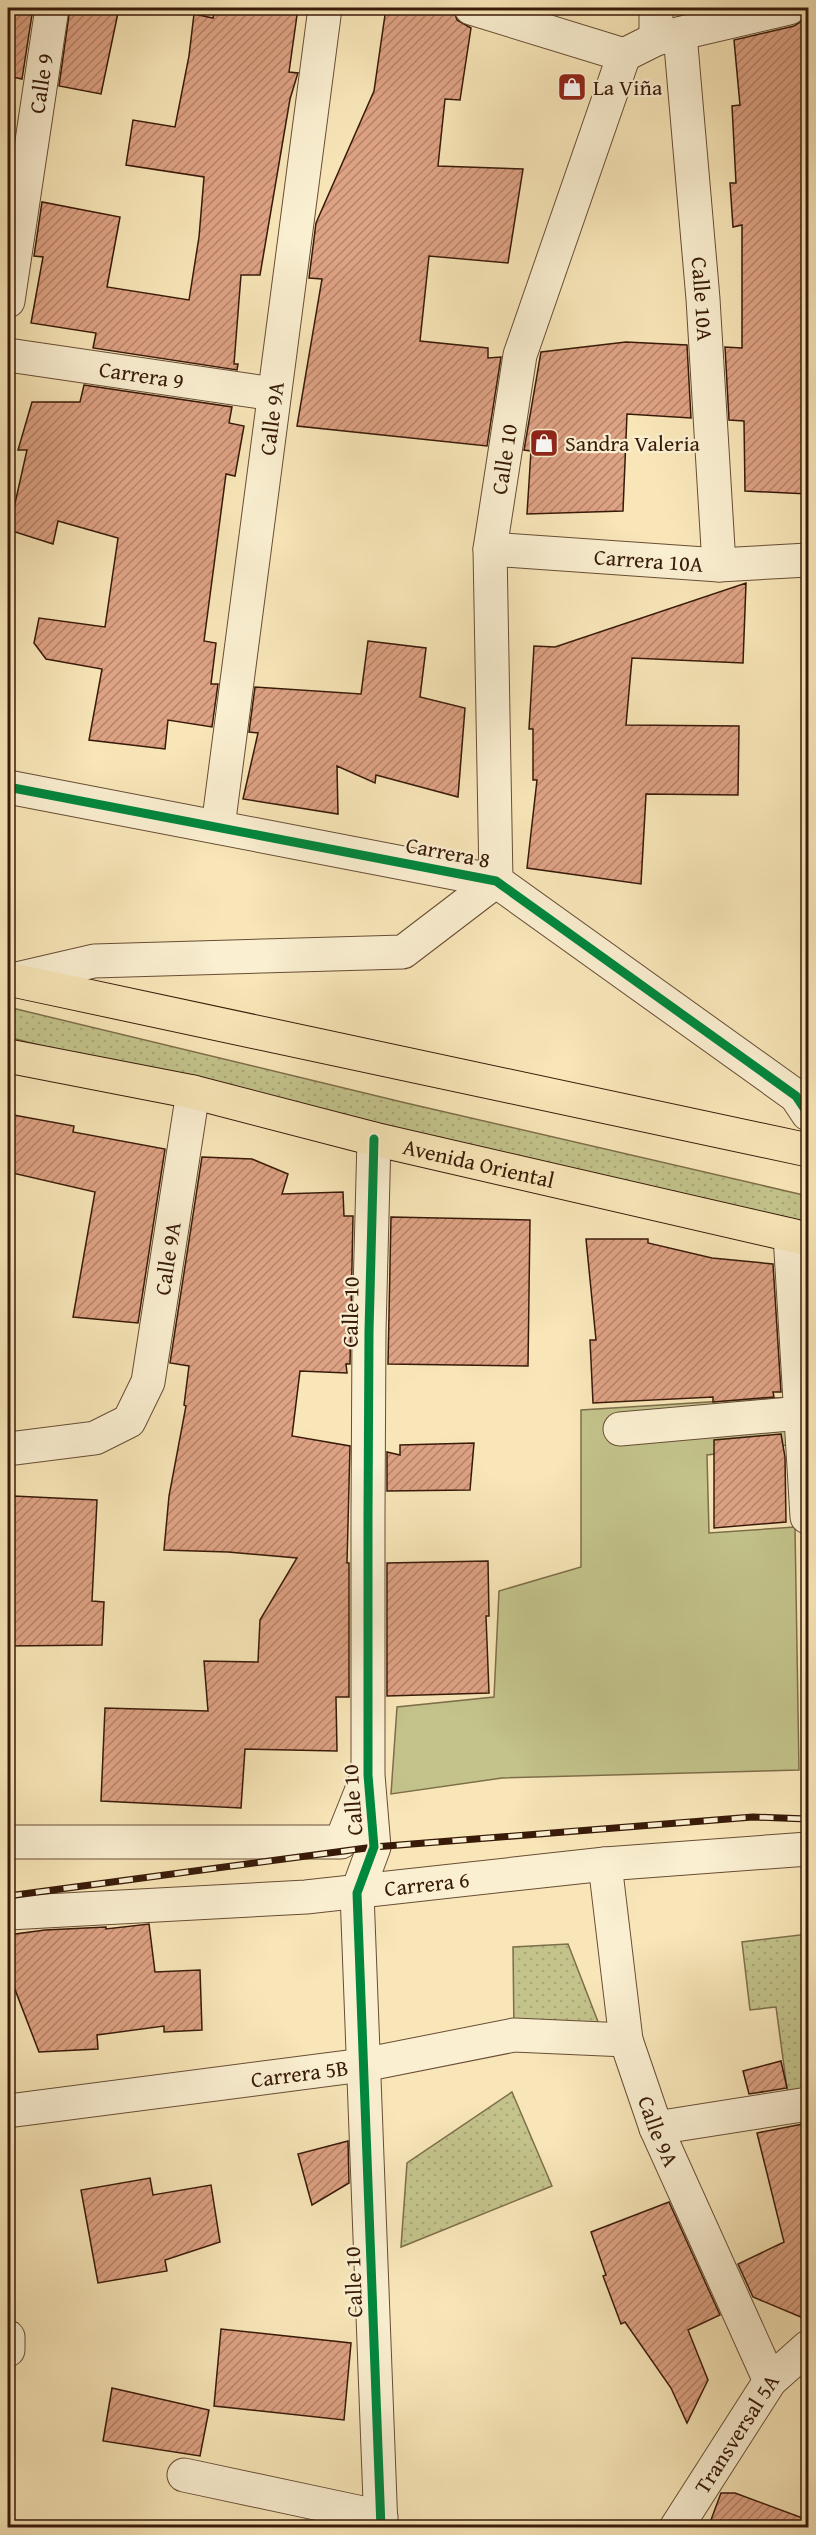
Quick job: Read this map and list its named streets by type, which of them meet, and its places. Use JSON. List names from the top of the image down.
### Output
{
  "streets": {
    "main road": ["Avenida Oriental"],
    "street": [
      "Calle 9",
      "Calle 10A",
      "Carrera 9",
      "Calle 9A",
      "Calle 10",
      "Carrera 10A",
      "Carrera 8",
      "Carrera 6",
      "Carrera 5B",
      "Transversal 5A"
    ]
  },
  "crossings": [
    ["Calle 10A", "Carrera 10A"],
    ["Carrera 9", "Calle 9A"],
    ["Calle 9A", "Carrera 8"],
    ["Calle 9A", "Avenida Oriental"],
    ["Calle 9A", "Carrera 6"],
    ["Calle 9A", "Carrera 5B"],
    ["Calle 9A", "Transversal 5A"],
    ["Calle 10", "Carrera 10A"],
    ["Calle 10", "Carrera 8"],
    ["Calle 10", "Avenida Oriental"],
    ["Calle 10", "Carrera 6"],
    ["Calle 10", "Carrera 5B"]
  ],
  "places": {
    "shop": ["La Viña", "Sandra Valeria"]
  }
}
